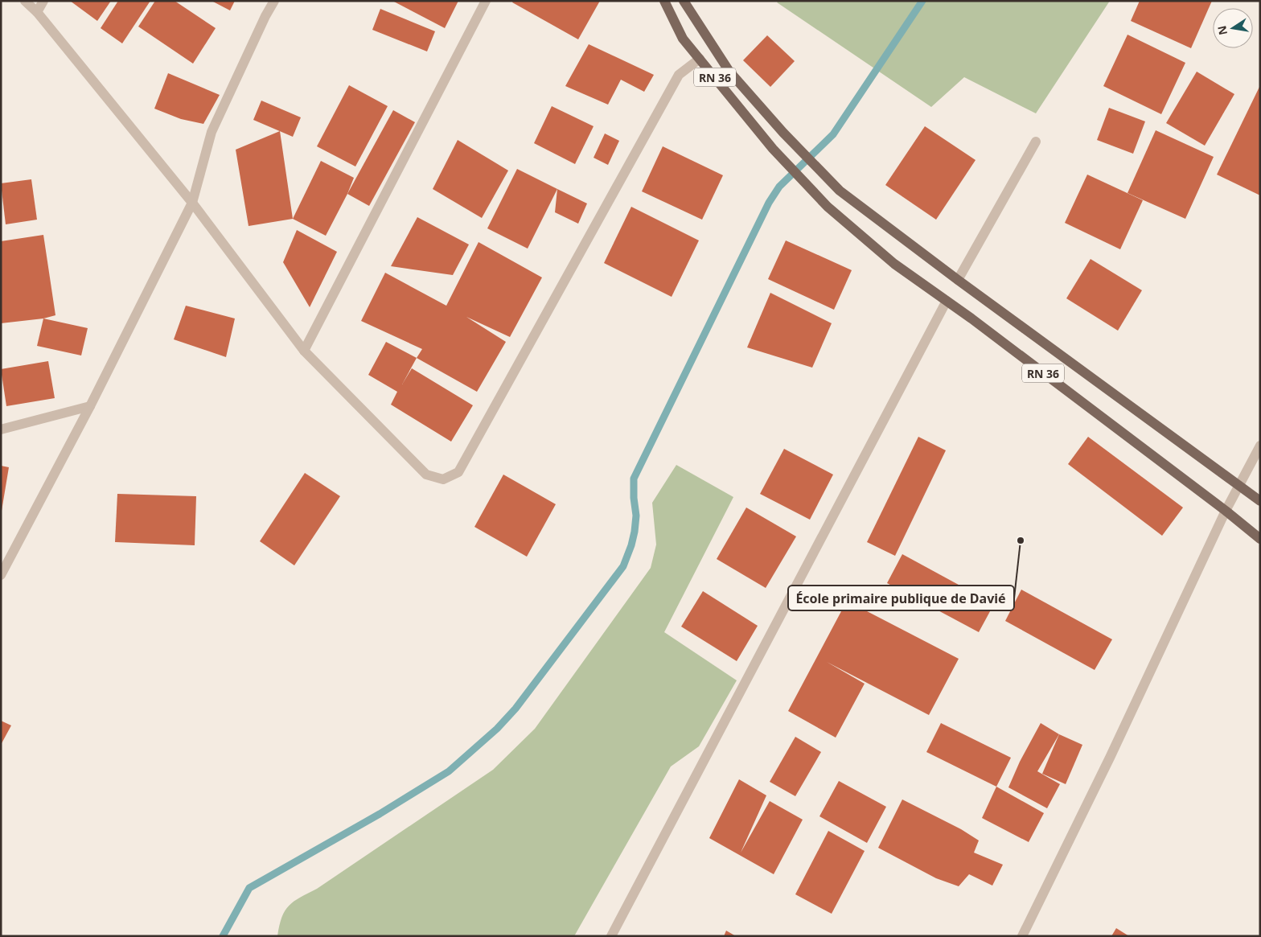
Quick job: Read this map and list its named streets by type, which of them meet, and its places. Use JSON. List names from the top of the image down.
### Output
{
  "streets": {
    "main road": ["RN 36"]
  },
  "places": ["École primaire publique de Davié"],
  "north": "left"
}
